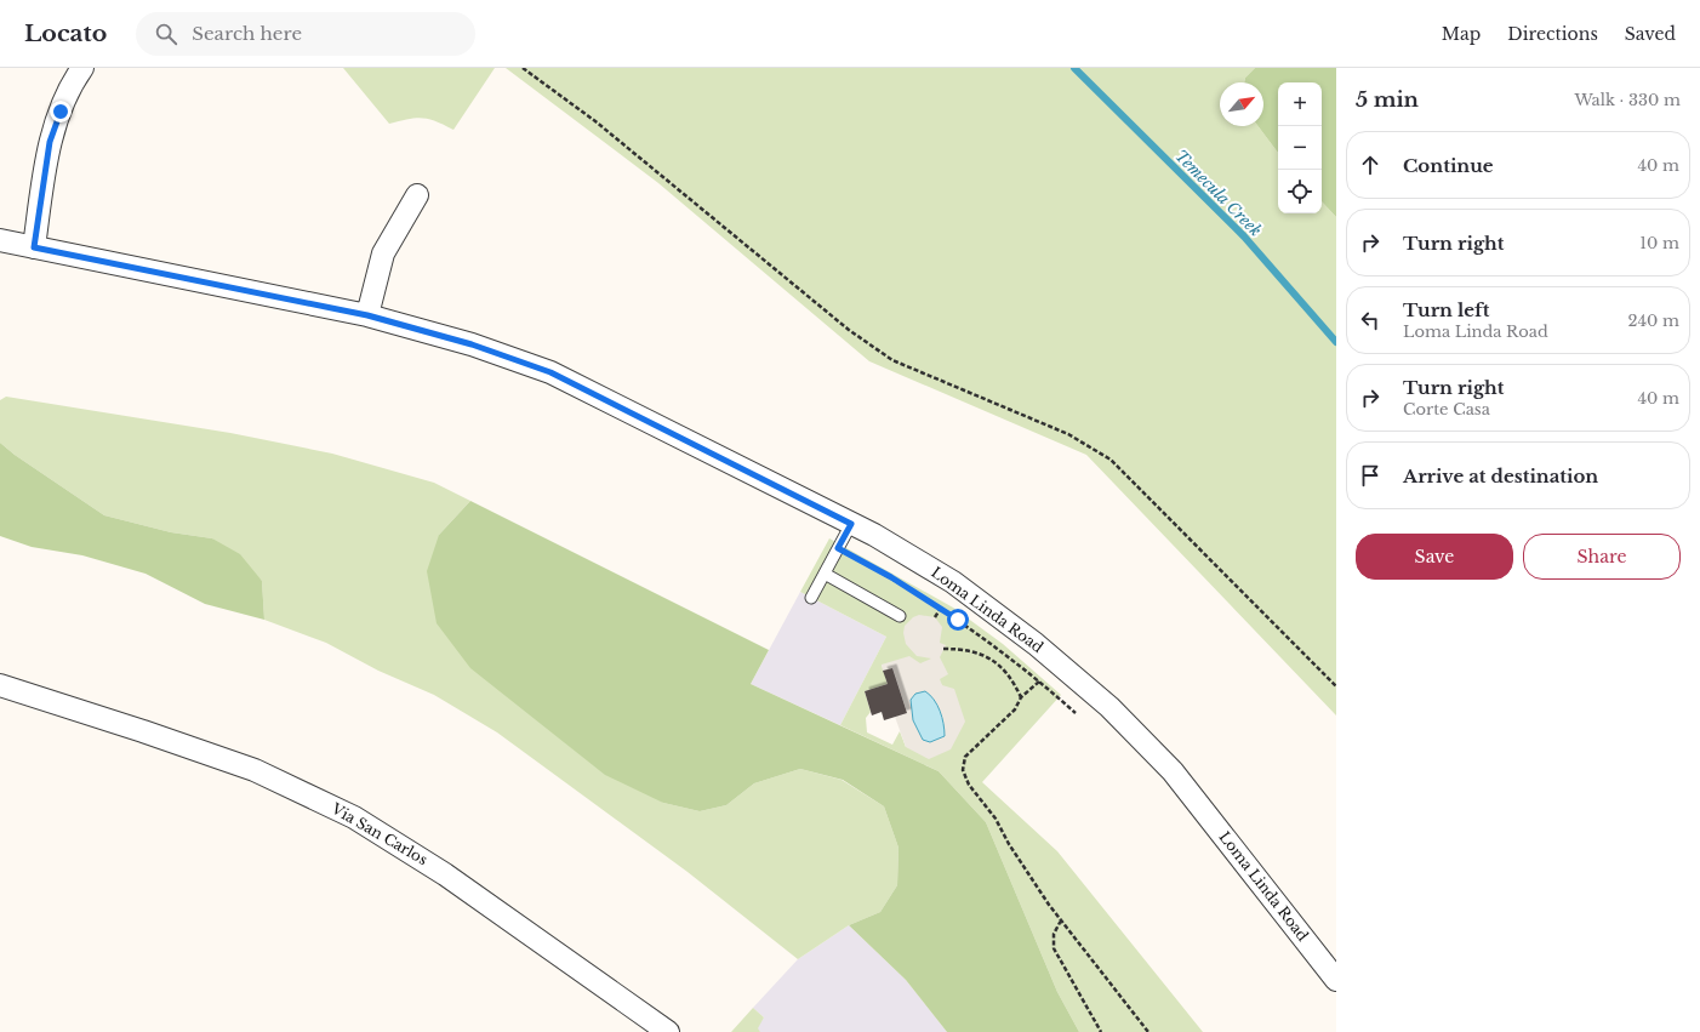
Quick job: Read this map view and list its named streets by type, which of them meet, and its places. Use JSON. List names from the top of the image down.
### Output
{
  "streets": {
    "street": ["Loma Linda Road", "Via San Carlos"]
  },
  "water": ["Temecula Creek"],
  "north": "top right",
  "page": {
    "header": "Locato",
    "search": "Search here",
    "nav": ["Map", "Directions", "Saved"],
    "heading": ["5 min", "Walk · 330 m"],
    "map_buttons": ["+", "−"],
    "list": [
      ["Continue", "40 m"],
      ["Turn right", "10 m"],
      ["Turn left", "Loma Linda Road", "240 m"],
      ["Turn right", "Corte Casa", "40 m"],
      "Arrive at destination"
    ],
    "buttons": ["Save", "Share"]
  }
}
